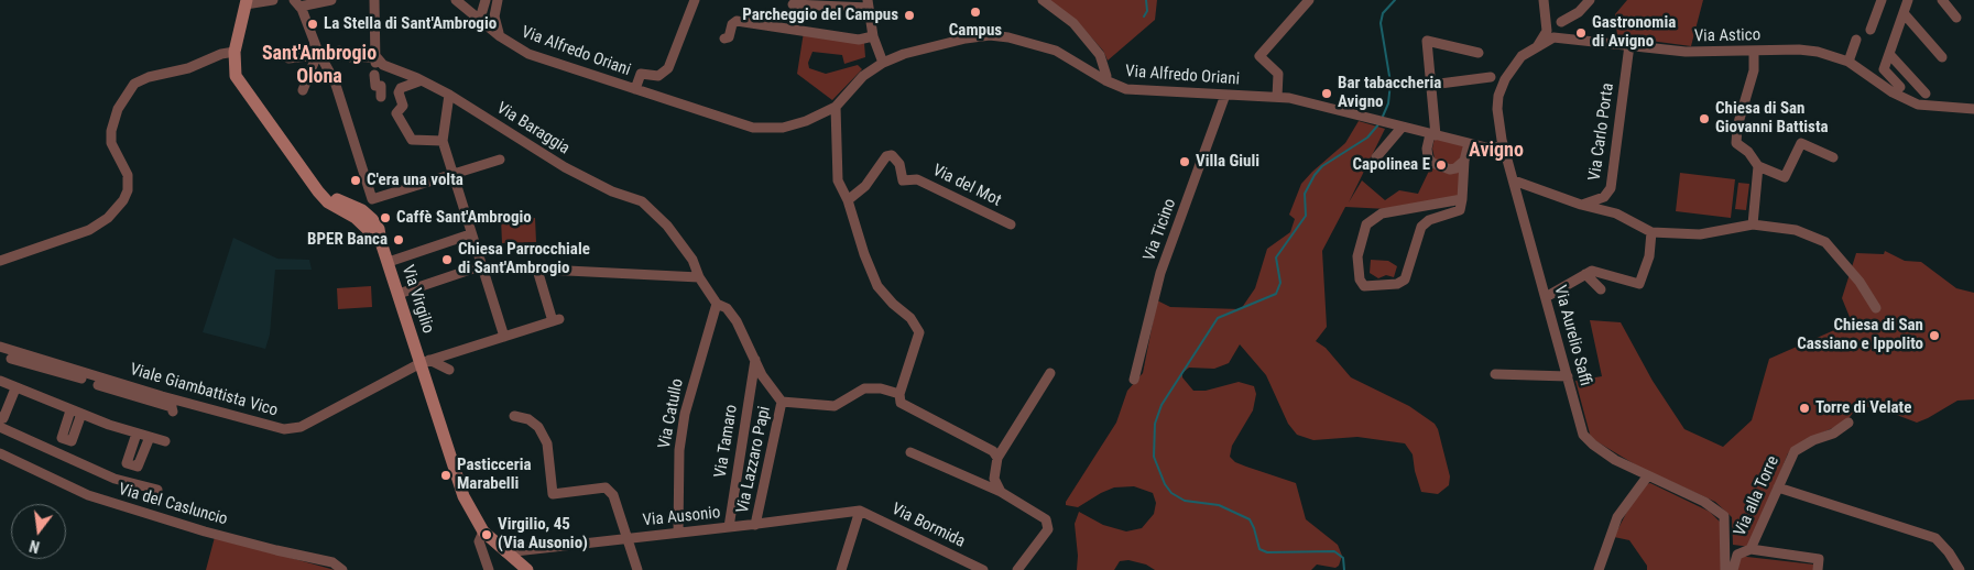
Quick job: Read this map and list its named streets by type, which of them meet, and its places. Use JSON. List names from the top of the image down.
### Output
{
  "streets": {
    "main road": ["Via Virgilio"],
    "street": [
      "Via Astico",
      "Via Alfredo Oriani",
      "Via Baraggia",
      "Via Carlo Porta",
      "Via del Mot",
      "Via Ticino",
      "Via Aurelio Saffi",
      "Viale Giambattista Vico",
      "Via Catullo",
      "Via Tamaro",
      "Via Lazzaro Papi",
      "Via alla Torre",
      "Via del Casluncio",
      "Via Ausonio",
      "Via Bormida"
    ]
  },
  "crossings": [
    ["Via Astico", "Via Alfredo Oriani"],
    ["Via Astico", "Via Carlo Porta"],
    ["Via Astico", "Via Aurelio Saffi"],
    ["Via Alfredo Oriani", "Via Carlo Porta"],
    ["Via Alfredo Oriani", "Via Ticino"],
    ["Via Alfredo Oriani", "Via Aurelio Saffi"],
    ["Via Baraggia", "Via Lazzaro Papi"],
    ["Via Carlo Porta", "Via Aurelio Saffi"],
    ["Via Virgilio", "Viale Giambattista Vico"],
    ["Via Virgilio", "Via Ausonio"],
    ["Via Catullo", "Via Lazzaro Papi"],
    ["Via Catullo", "Via Ausonio"],
    ["Via Tamaro", "Via Lazzaro Papi"],
    ["Via Tamaro", "Via Ausonio"],
    ["Via Lazzaro Papi", "Via Ausonio"],
    ["Via Ausonio", "Via Bormida"]
  ],
  "districts": ["Sant'Ambrogio Olona", "Avigno"],
  "places": [
    "Campus",
    "Parcheggio del Campus",
    "La Stella di Sant'Ambrogio",
    "Gastronomia di Avigno",
    "Bar tabaccheria Avigno",
    "Chiesa di San Giovanni Battista",
    "Villa Giuli",
    "Capolinea E",
    "C'era una volta",
    "Caffè Sant'Ambrogio",
    "BPER Banca",
    "Chiesa Parrocchiale di Sant'Ambrogio",
    "Chiesa di San Cassiano e Ippolito",
    "Torre di Velate",
    "Pasticceria Marabelli",
    "Virgilio, 45 (Via Ausonio)"
  ],
  "north": "bottom"
}
